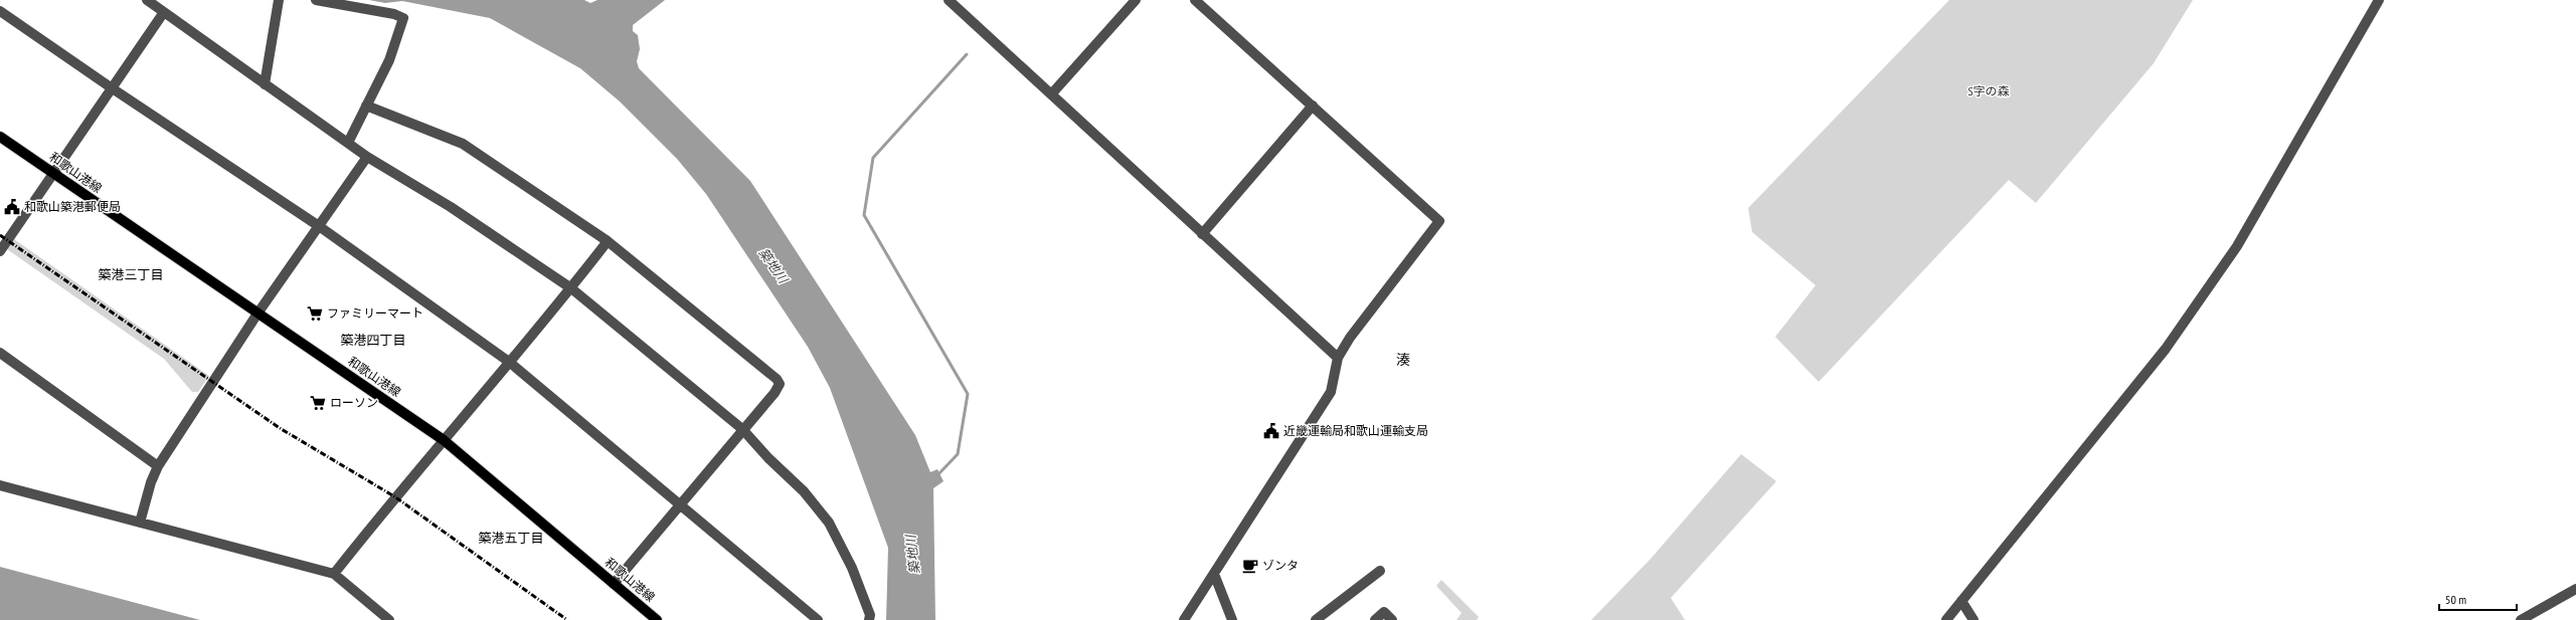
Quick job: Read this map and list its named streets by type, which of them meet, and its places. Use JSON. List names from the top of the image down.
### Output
{
  "streets": {
    "main road": ["和歌山港線"]
  },
  "districts": [
    "築港三丁目",
    "築港四丁目",
    "湊",
    "築港五丁目"
  ],
  "water": ["築地川"],
  "parks": ["S字の森"],
  "places": {
    "public building": ["和歌山築港郵便局", "近畿運輸局和歌山運輸支局"],
    "supermarket": ["ファミリーマート", "ローソン"],
    "cafe": ["ゾンタ"]
  },
  "scale_bar": "50 m"
}
